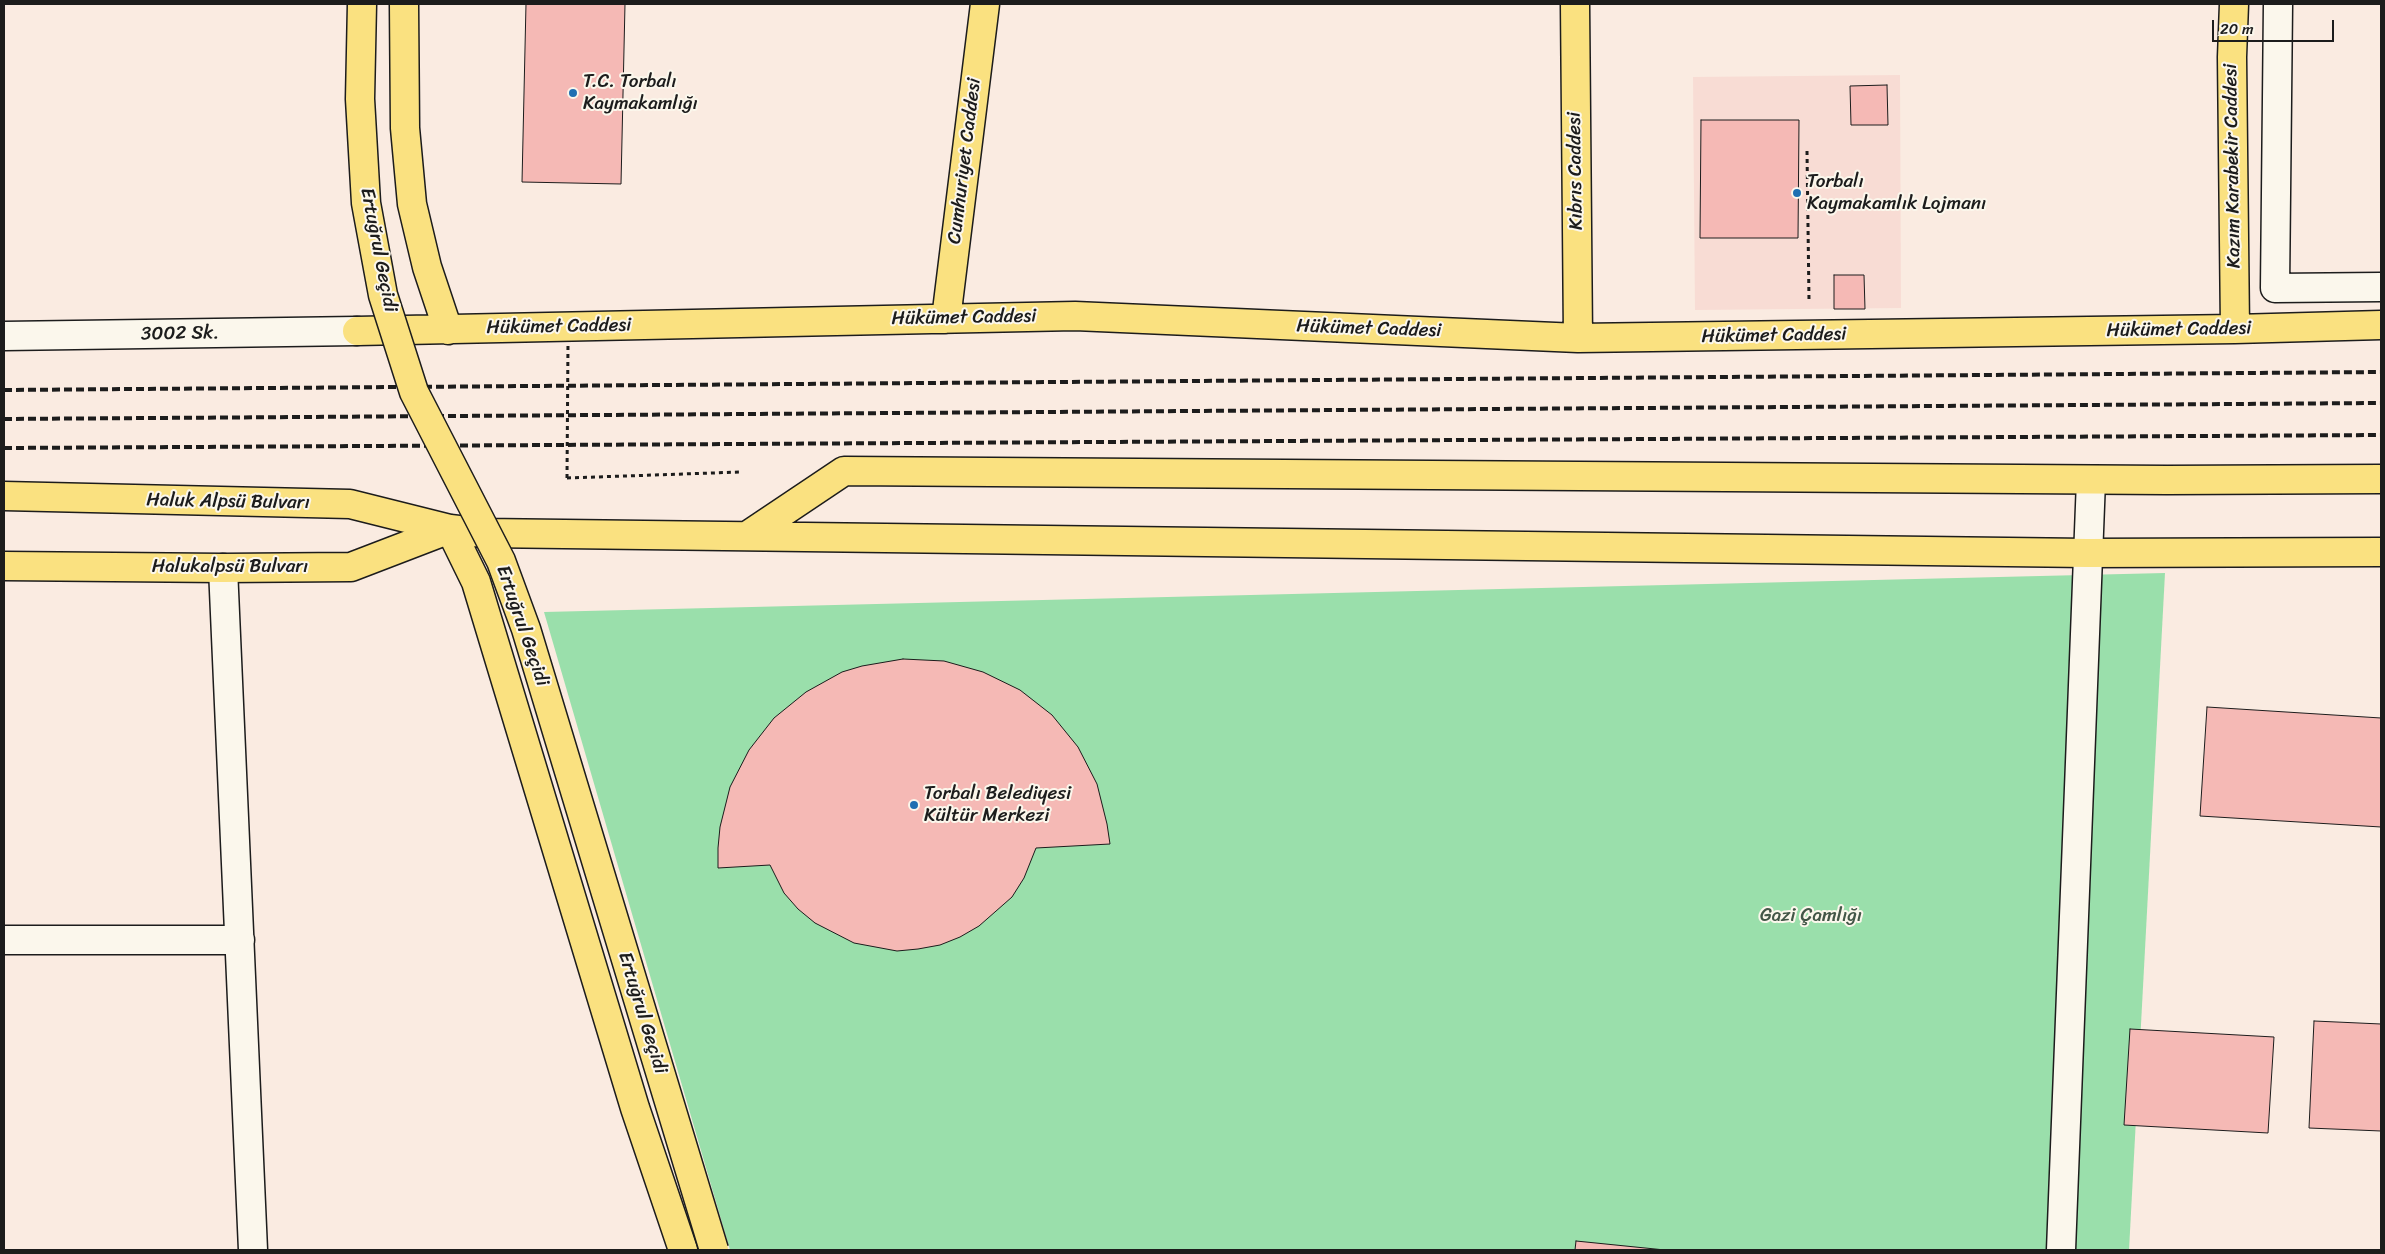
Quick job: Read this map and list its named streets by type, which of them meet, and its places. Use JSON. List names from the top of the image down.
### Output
{
  "streets": {
    "main road": [
      "Cumhuriyet Caddesi",
      "Kazım Karabekir Caddesi",
      "Kıbrıs Caddesi",
      "Ertuğrul Geçidi",
      "Hükümet Caddesi",
      "Haluk Alpsü Bulvarı",
      "Halukalpsü Bulvarı"
    ],
    "street": ["3002 Sk."]
  },
  "crossings": [
    ["Cumhuriyet Caddesi", "Hükümet Caddesi"],
    ["Kazım Karabekir Caddesi", "Hükümet Caddesi"],
    ["Kıbrıs Caddesi", "Hükümet Caddesi"],
    ["Hükümet Caddesi", "3002 Sk."],
    ["Haluk Alpsü Bulvarı", "Halukalpsü Bulvarı"]
  ],
  "parks": ["Gazi Çamlığı"],
  "places": ["T.C. Torbalı Kaymakamlığı", "Torbalı Kaymakamlık Lojmanı", "Torbalı Belediyesi Kültür Merkezi"],
  "scale_bar": "20 m"
}
